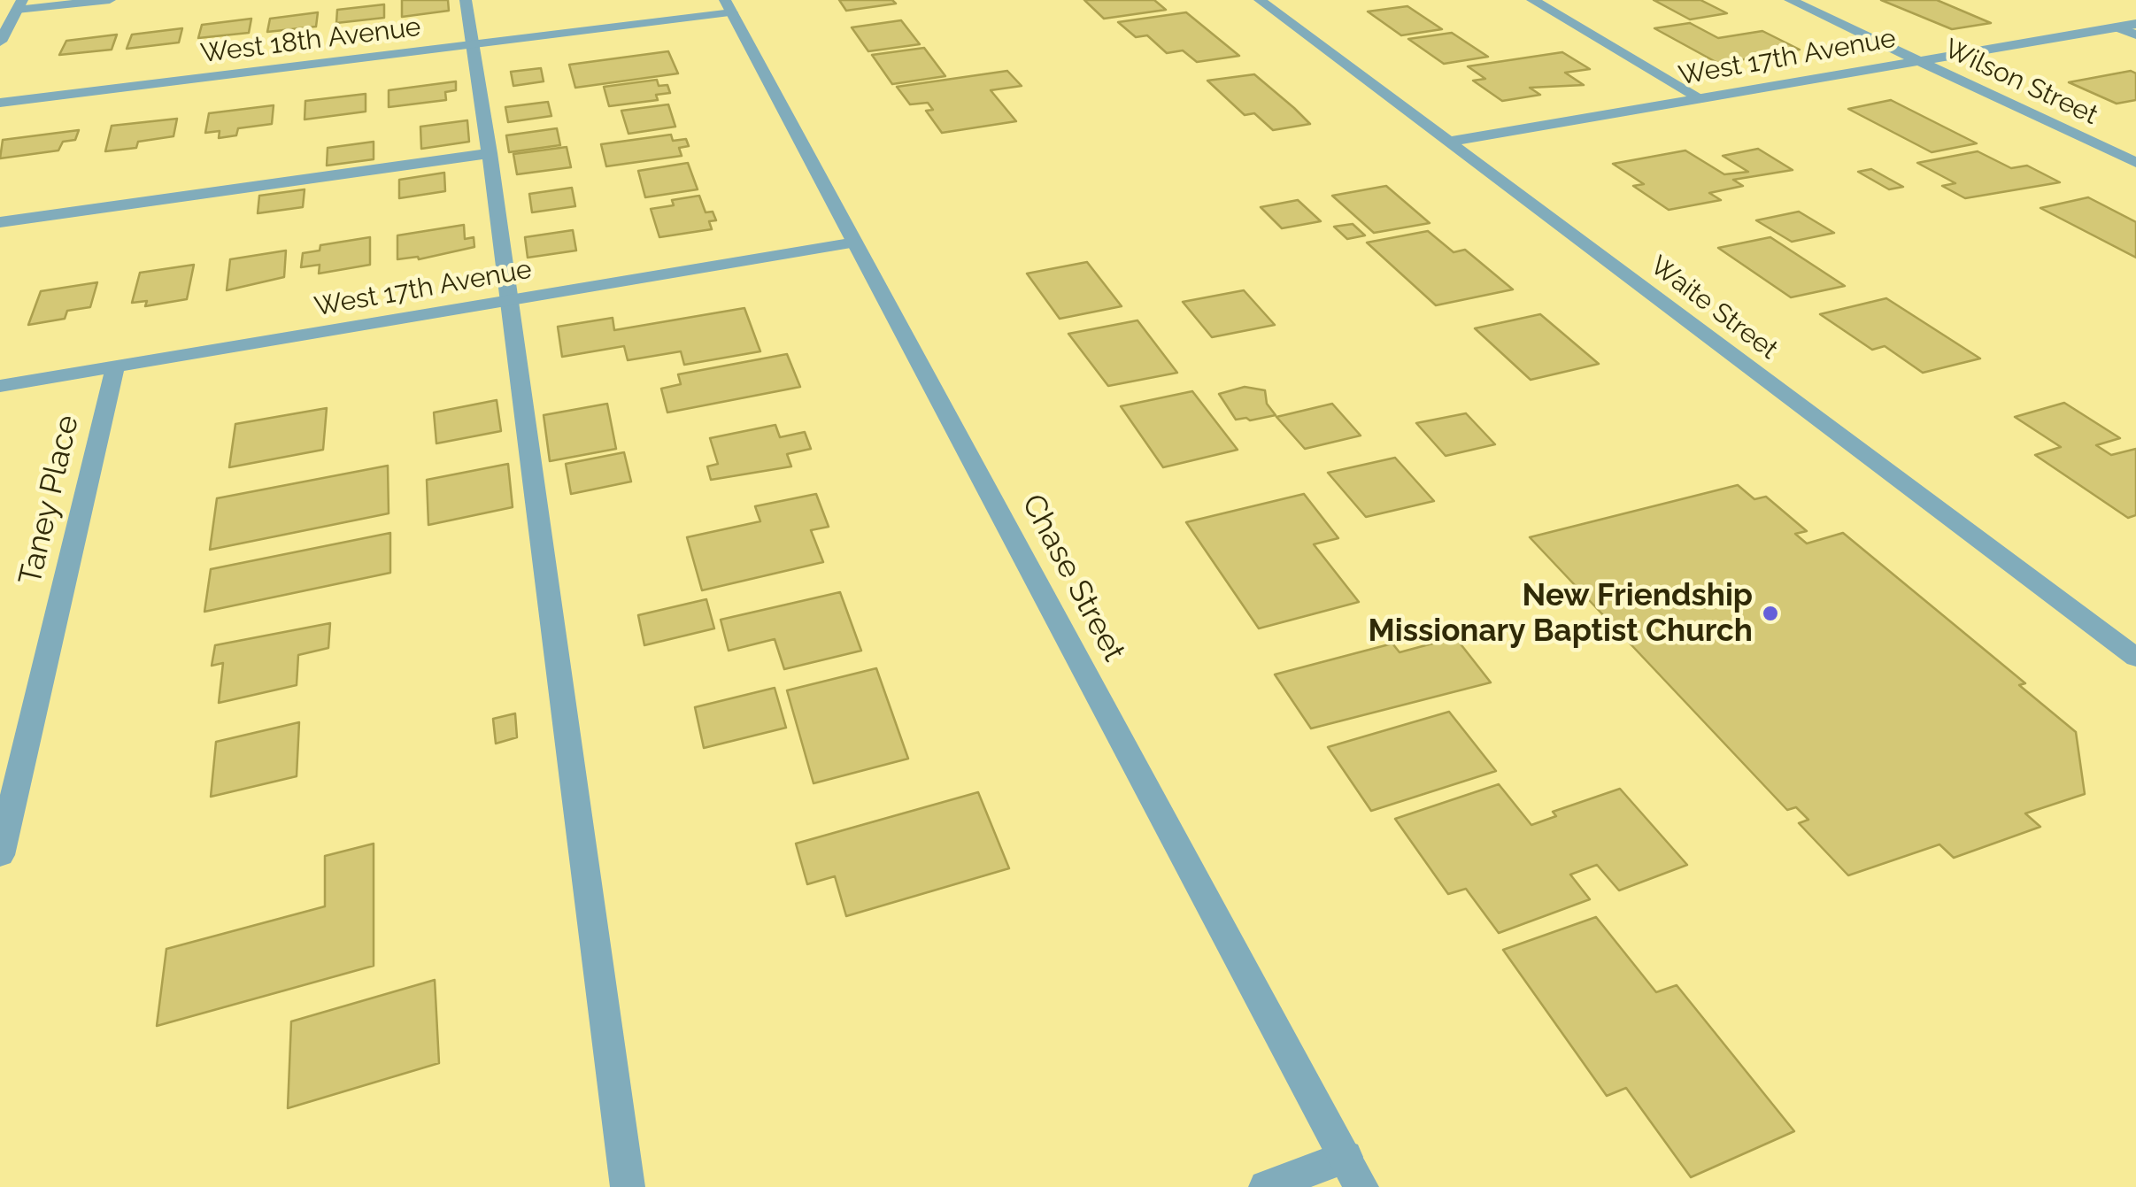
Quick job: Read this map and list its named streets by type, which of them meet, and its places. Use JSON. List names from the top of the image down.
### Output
{
  "streets": {
    "street": [
      "West 18th Avenue",
      "West 17th Avenue",
      "Wilson Street",
      "Waite Street",
      "Taney Place",
      "Chase Street"
    ]
  },
  "crossings": [
    ["West 18th Avenue", "Chase Street"],
    ["West 17th Avenue", "Wilson Street"],
    ["West 17th Avenue", "Waite Street"],
    ["West 17th Avenue", "Taney Place"],
    ["West 17th Avenue", "Chase Street"]
  ],
  "places": ["New Friendship Missionary Baptist Church"]
}
